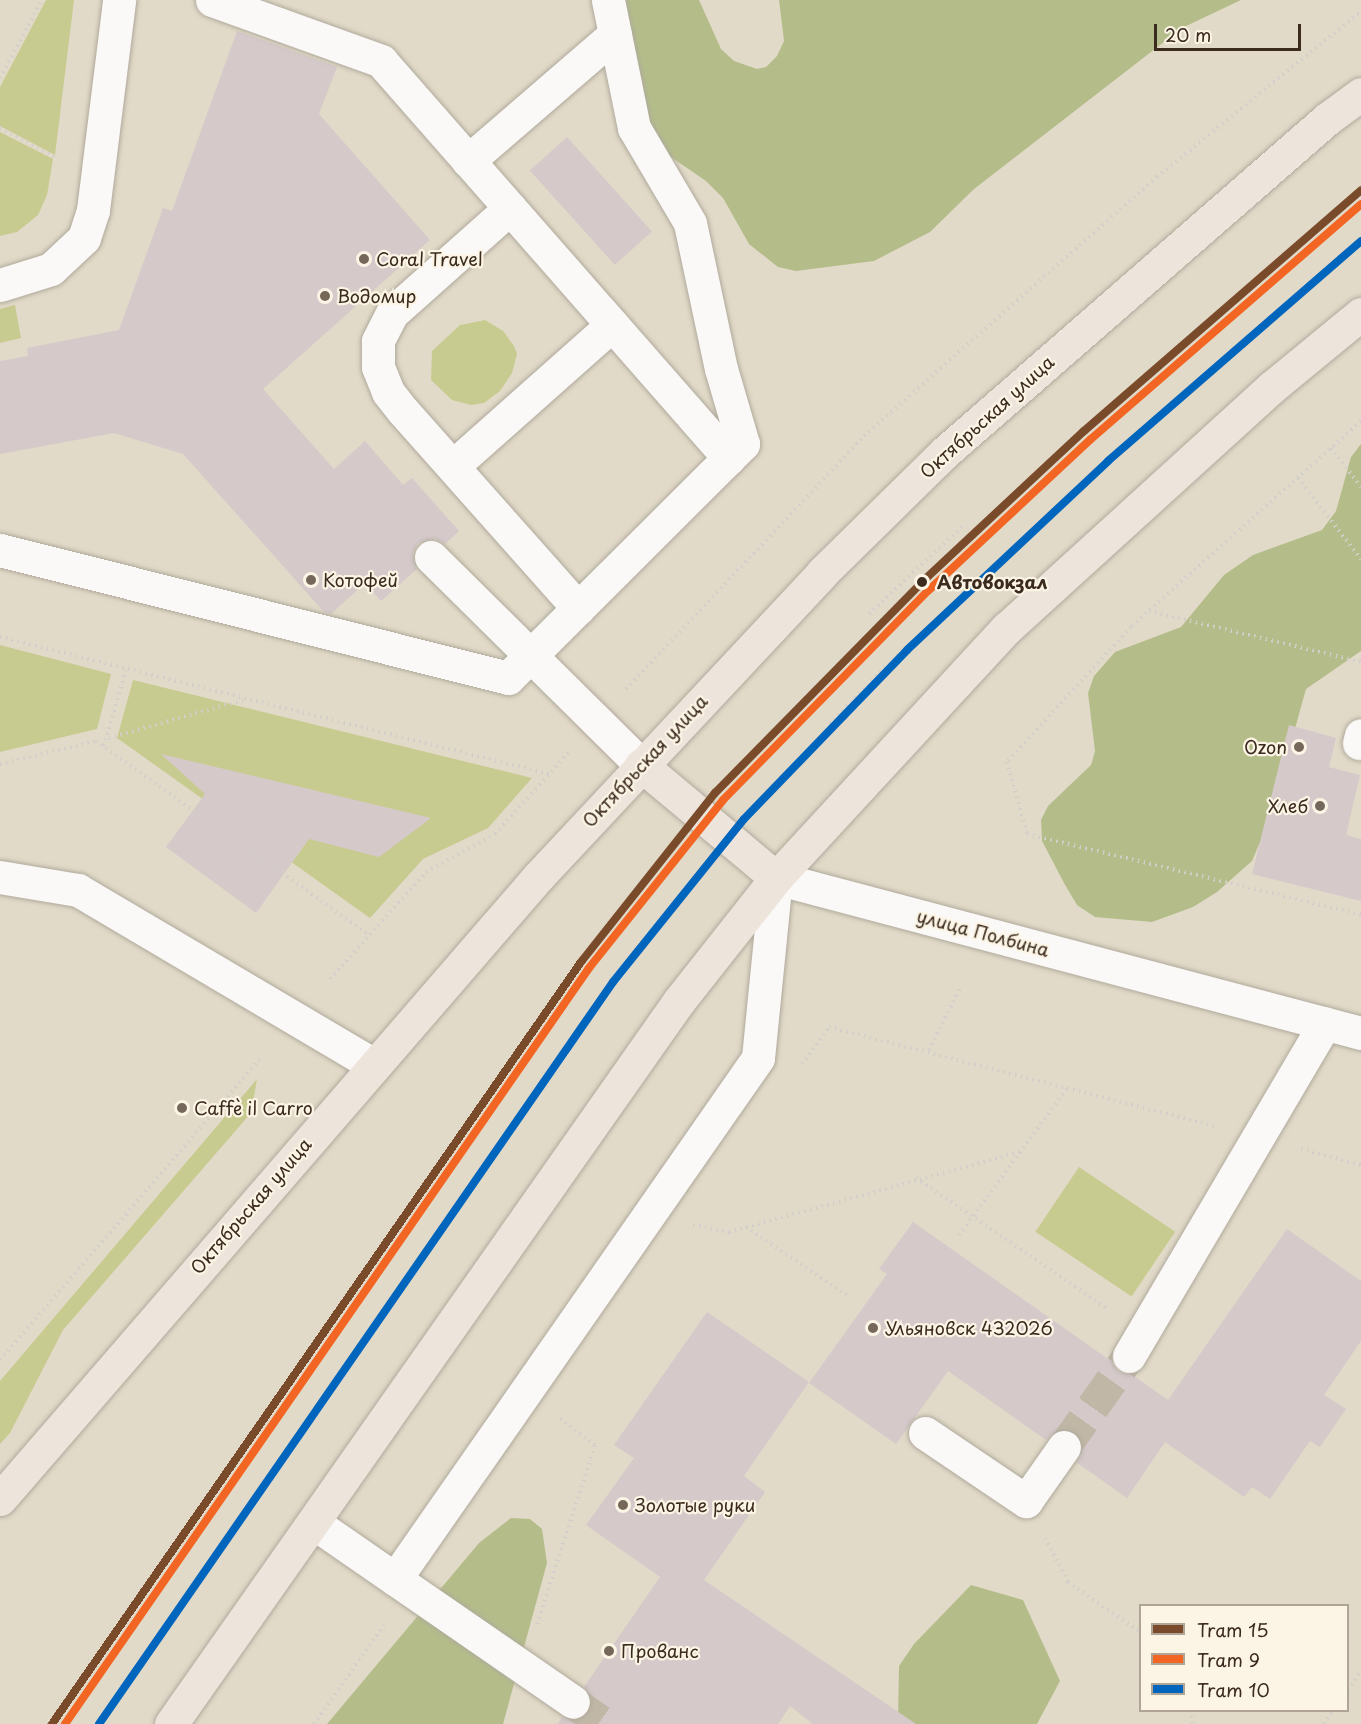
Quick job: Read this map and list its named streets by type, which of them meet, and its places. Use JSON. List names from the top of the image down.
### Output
{
  "streets": {
    "main road": ["Октябрьская улица", "улица Полбина"]
  },
  "crossings": [
    ["Октябрьская улица", "улица Полбина"]
  ],
  "places": [
    "Coral Travel",
    "Водомир",
    "Котофей",
    "Автовокзал",
    "Ozon",
    "Хлеб",
    "Caffè il Carro",
    "Ульяновск 432026",
    "Золотые руки",
    "Прованс"
  ],
  "lines": ["tram line 15", "tram line 9", "tram line 10"],
  "legend": ["Tram 15", "Tram 9", "Tram 10"],
  "scale_bar": "20 m"
}
